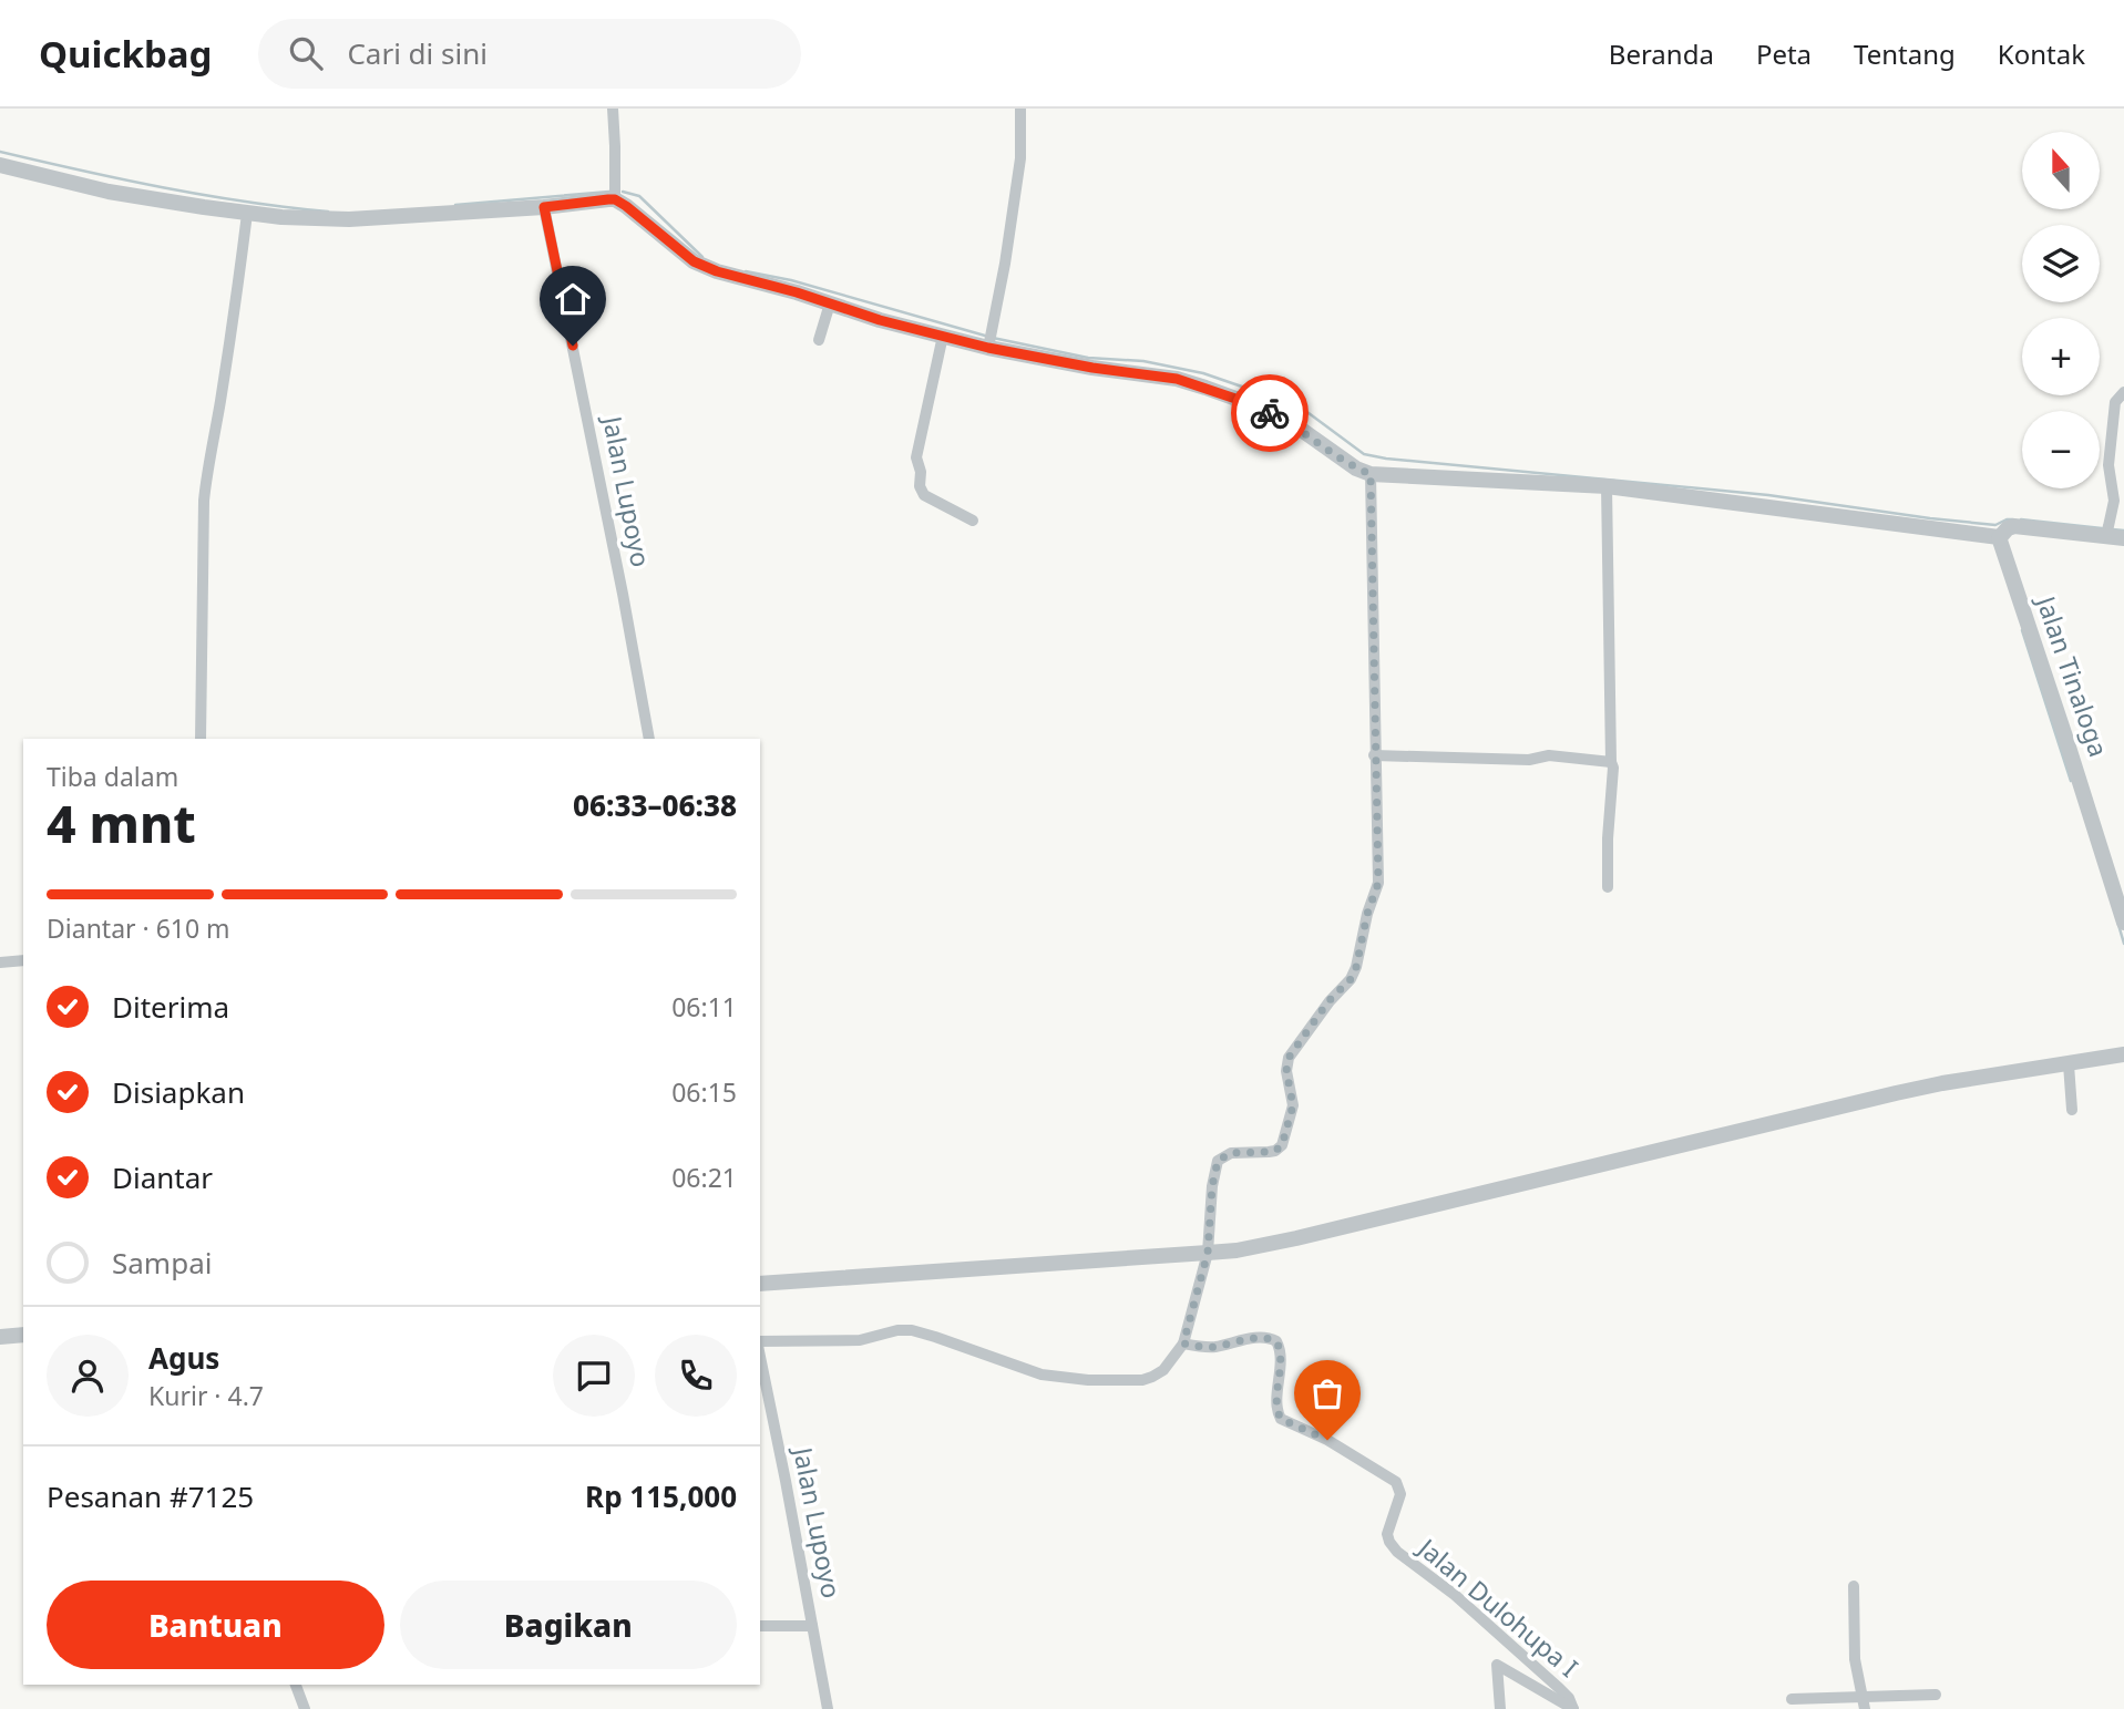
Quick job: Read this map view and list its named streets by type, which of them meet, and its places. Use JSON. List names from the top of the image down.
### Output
{
  "streets": {
    "street": ["Jalan Lupoyo", "Jalan Tinaloga", "Jalan Dulohupa I"]
  },
  "north": "top",
  "page": {
    "header": "Quickbag",
    "search": "Cari di sini",
    "nav": [
      "Beranda",
      "Peta",
      "Tentang",
      "Kontak"
    ],
    "map_buttons": ["+", "−"],
    "heading": ["4 mnt", "Tiba dalam", "06:33–06:38"],
    "panel": [
      "Agus",
      "Kurir · 4.7",
      "Pesanan #7125",
      "Rp 115,000"
    ],
    "bar": "Diantar · 610 m",
    "list": [
      ["Diterima", "06:11"],
      ["Disiapkan", "06:15"],
      ["Diantar", "06:21"],
      "Sampai"
    ],
    "buttons": ["Bantuan", "Bagikan"]
  }
}
